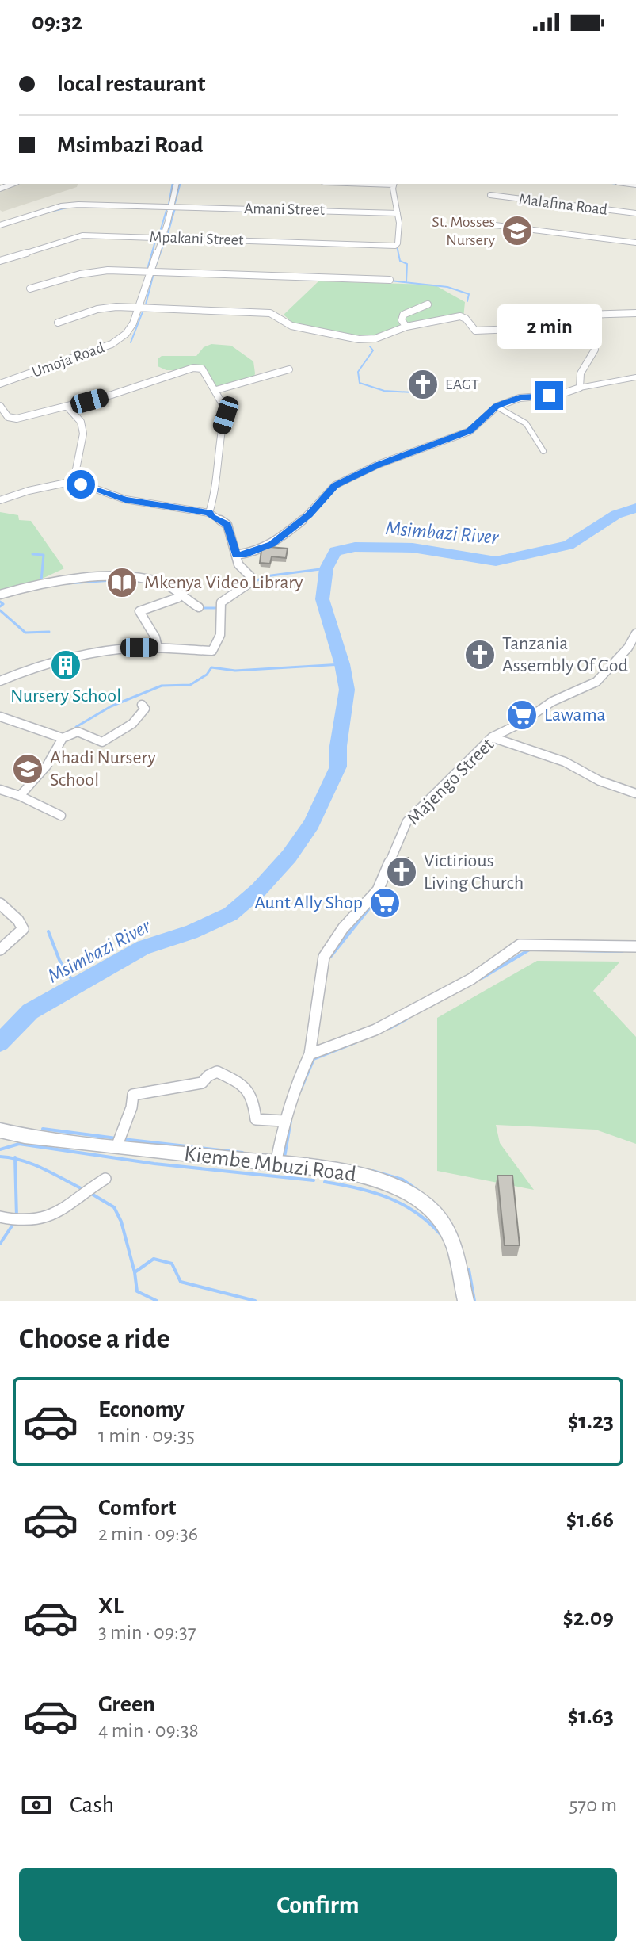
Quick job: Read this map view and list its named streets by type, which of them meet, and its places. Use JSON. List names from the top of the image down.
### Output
{
  "streets": {
    "main road": ["Kiembe Mbuzi Road"],
    "street": [
      "Malafina Road",
      "Amani Street",
      "Mpakani Street",
      "Umoja Road",
      "Majengo Street"
    ]
  },
  "crossings": [
    ["Amani Street", "Mpakani Street"],
    ["Amani Street", "Umoja Road"],
    ["Mpakani Street", "Umoja Road"],
    ["Majengo Street", "Kiembe Mbuzi Road"]
  ],
  "water": ["Msimbazi River"],
  "places": {
    "school or university": ["St. Mosses Nursery", "Ahadi Nursery School"],
    "church": ["EAGT", "Tanzania Assembly Of God", "Victirious Living Church"],
    "library": ["Mkenya Video Library"],
    "building": ["Nursery School"],
    "supermarket": ["Lawama", "Aunt Ally Shop"]
  },
  "page": {
    "status": "09:32",
    "banner": ["local restaurant", "Msimbazi Road"],
    "bubble": "2 min",
    "heading": "Choose a ride",
    "list": [
      {
        "name": "Economy",
        "note": "1 min · 09:35",
        "value": "$1.23"
      },
      {
        "name": "Comfort",
        "note": "2 min · 09:36",
        "value": "$1.66"
      },
      {
        "name": "XL",
        "note": "3 min · 09:37",
        "value": "$2.09"
      },
      {
        "name": "Green",
        "note": "4 min · 09:38",
        "value": "$1.63"
      }
    ],
    "pay": ["Cash", "570 m"],
    "buttons": "Confirm"
  }
}
